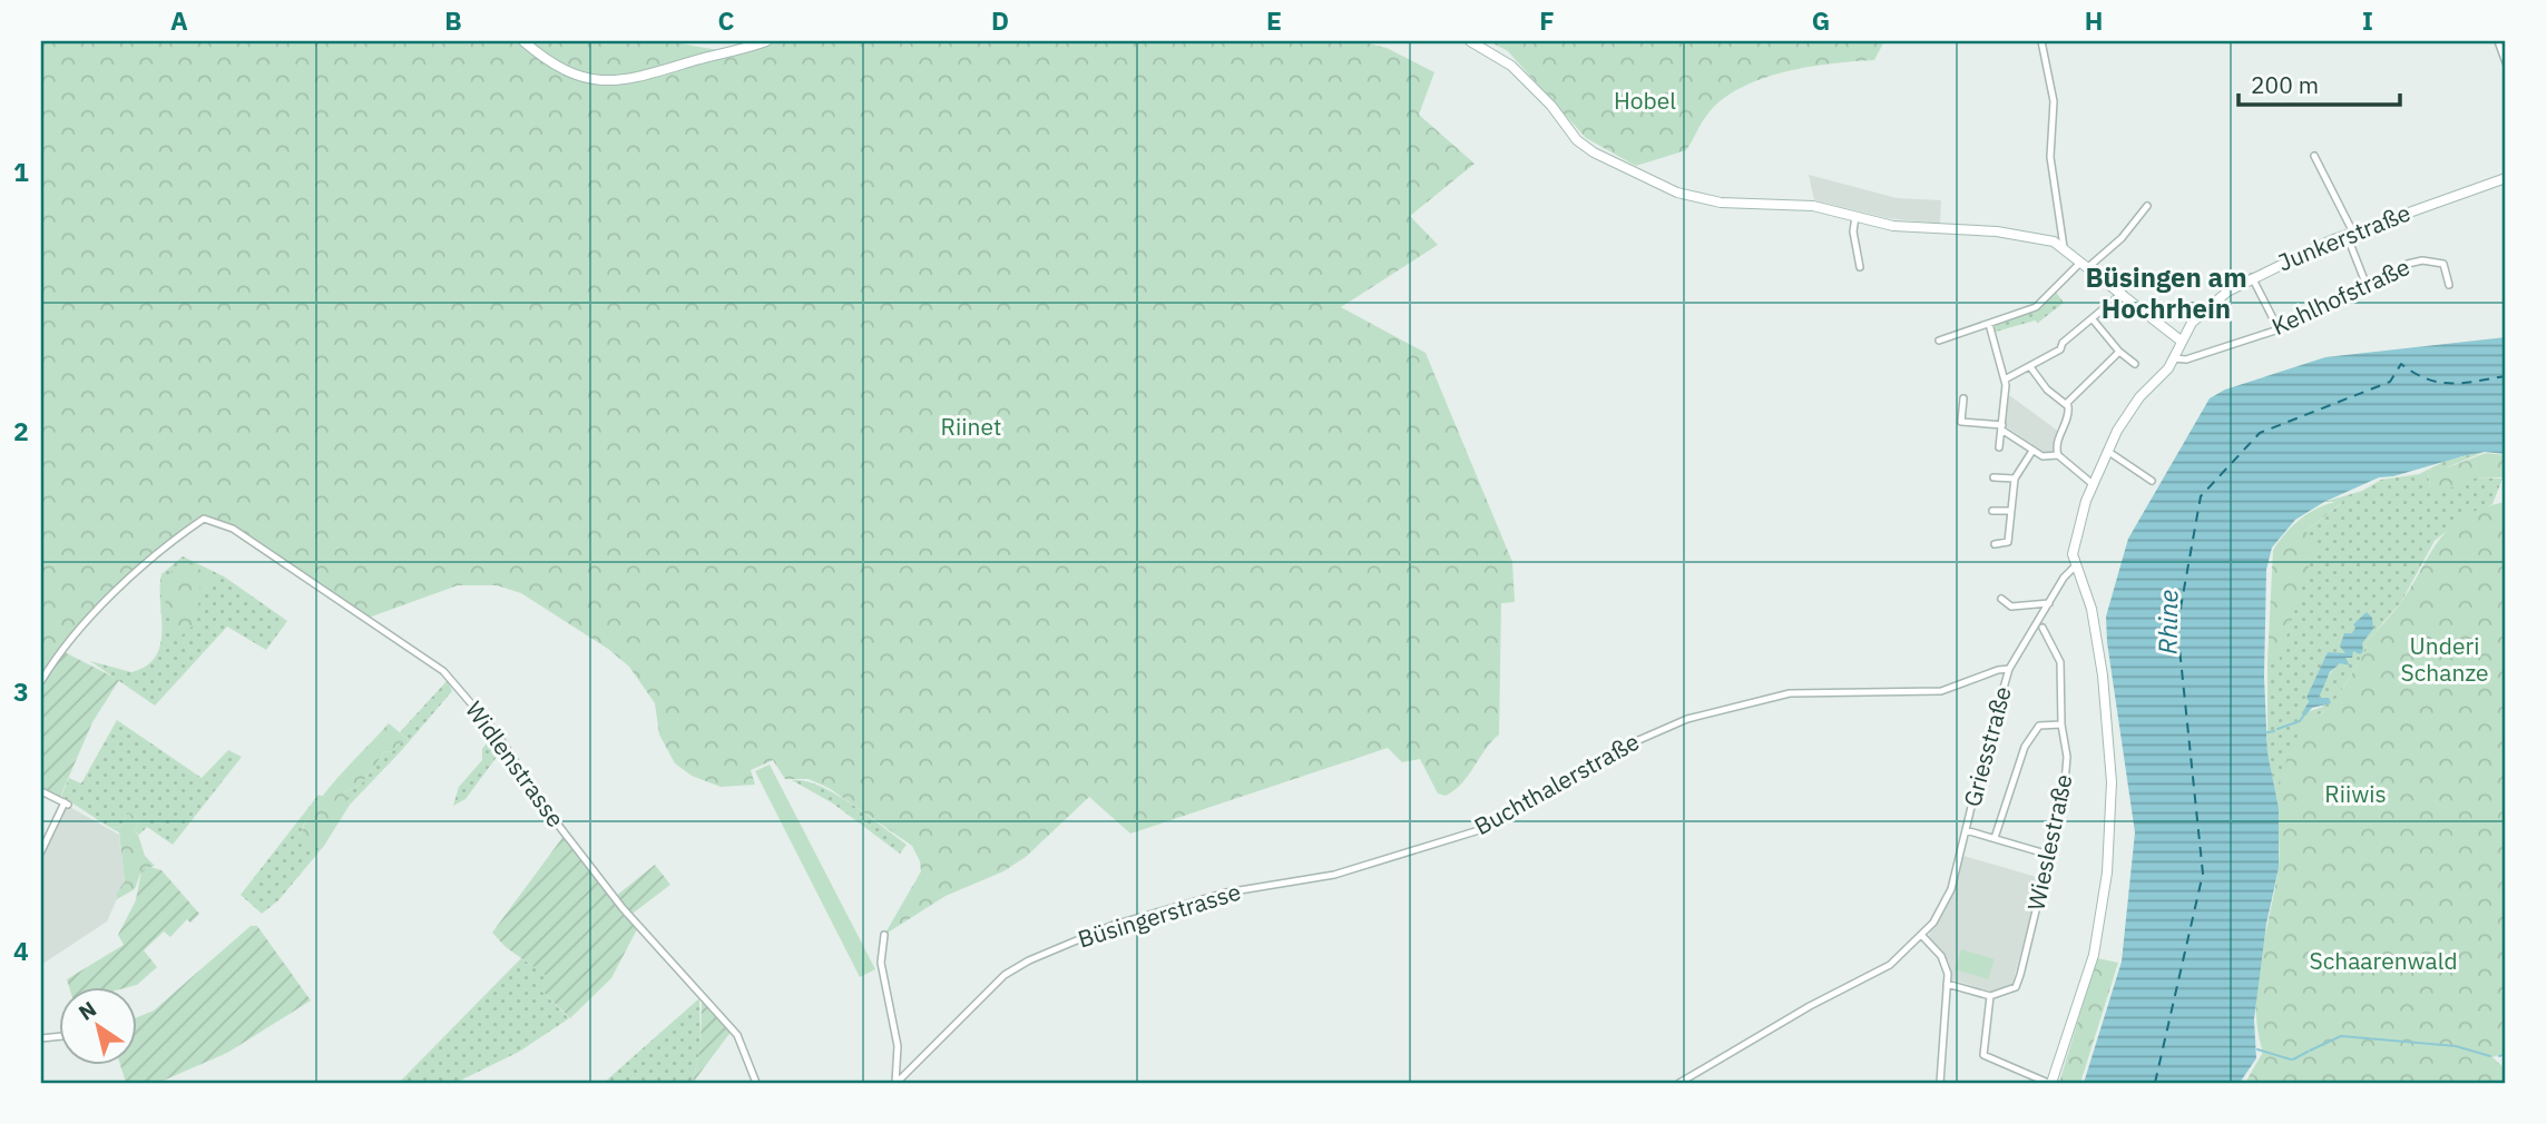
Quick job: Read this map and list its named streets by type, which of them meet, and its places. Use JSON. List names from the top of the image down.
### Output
{
  "streets": {
    "main road": ["Junkerstraße"],
    "street": [
      "Kehlhofstraße",
      "Griesstraße",
      "Widlenstrasse",
      "Buchthalerstraße",
      "Wieslestraße",
      "Büsingerstrasse"
    ]
  },
  "crossings": [
    ["Junkerstraße", "Kehlhofstraße"],
    ["Junkerstraße", "Griesstraße"],
    ["Griesstraße", "Buchthalerstraße"],
    ["Buchthalerstraße", "Büsingerstrasse"]
  ],
  "districts": ["Büsingen am Hochrhein"],
  "water": ["Rhine"],
  "parks": [
    "Hobel",
    "Riinet",
    "Underi Schanze",
    "Riiwis",
    "Schaarenwald"
  ],
  "scale_bar": "200 m",
  "north": "top left",
  "grid": {
    "columns": [
      "A",
      "B",
      "C",
      "D",
      "E",
      "F",
      "G",
      "H",
      "I"
    ],
    "rows": [
      "1",
      "2",
      "3",
      "4"
    ]
  }
}
